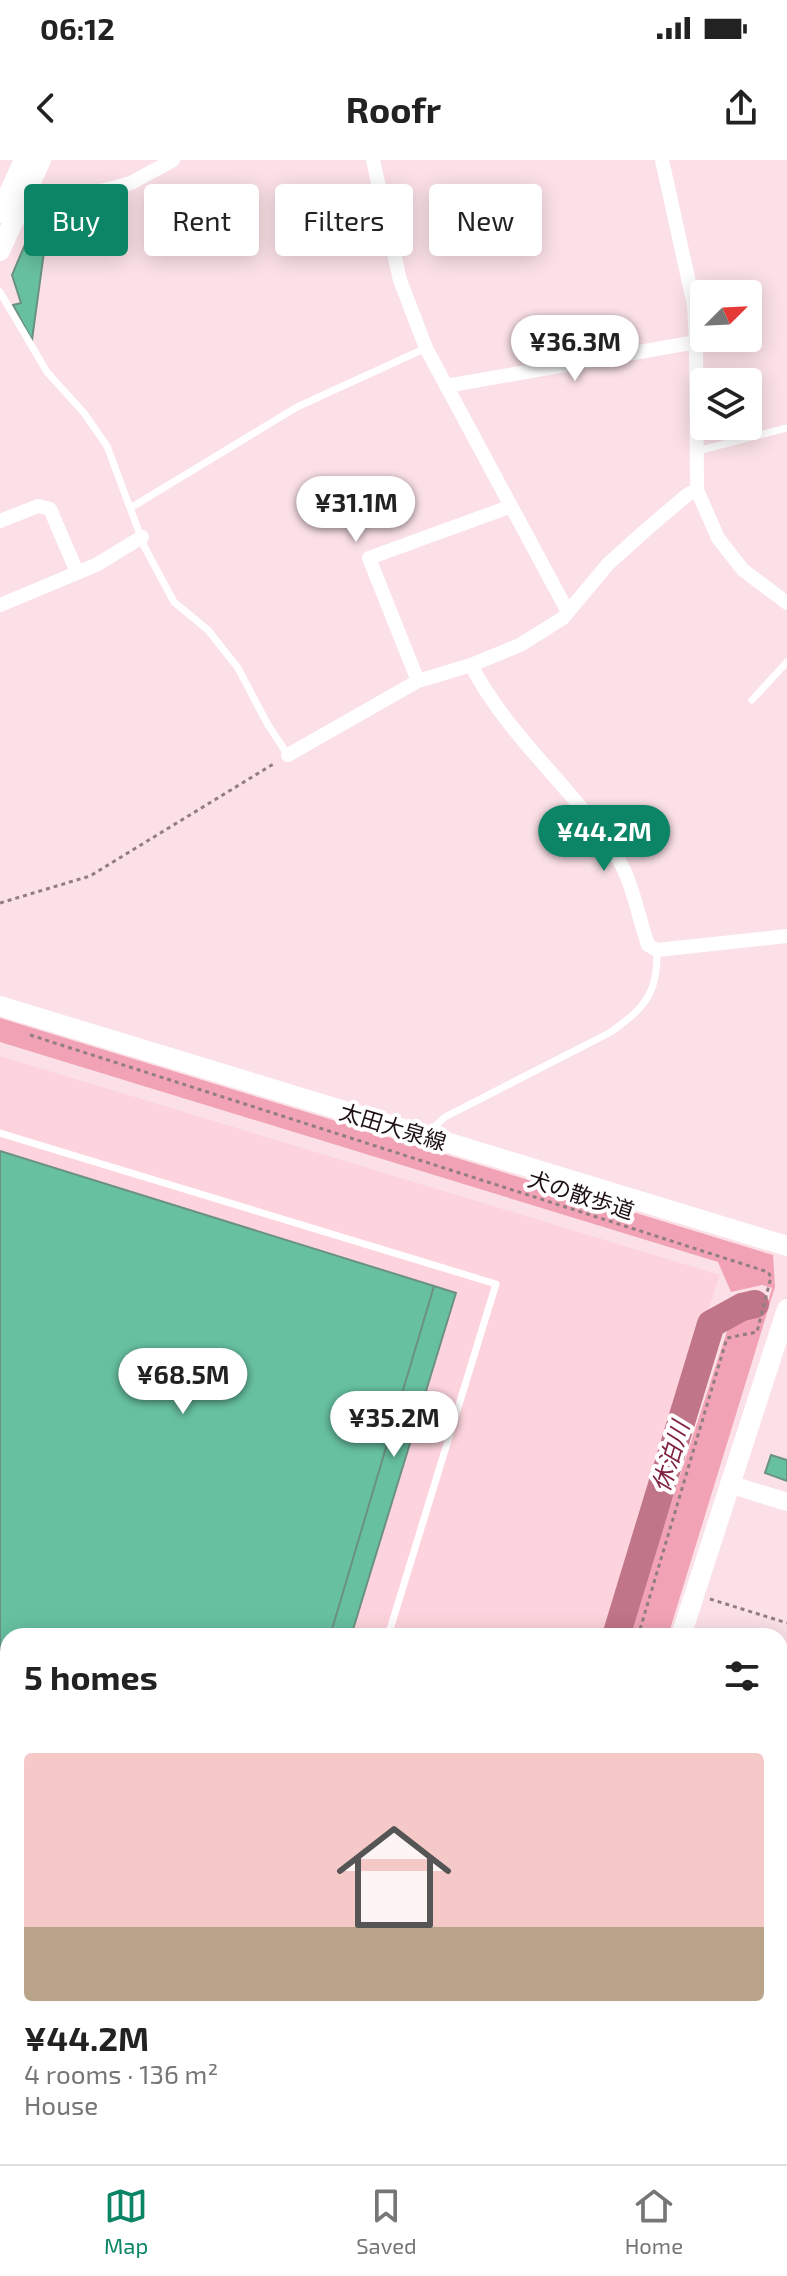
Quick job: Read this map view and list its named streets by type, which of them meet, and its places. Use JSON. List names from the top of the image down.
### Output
{
  "streets": {
    "main road": ["太田大泉線"],
    "path": ["犬の散歩道"]
  },
  "water": ["休泊川"],
  "north": "top right",
  "page": {
    "status": "06:12",
    "header": "Roofr",
    "chip": [
      "Buy",
      "Rent",
      "Filters",
      "New"
    ],
    "price": [
      "¥36.3M",
      "¥31.1M",
      "¥44.2M",
      "¥68.5M",
      "¥35.2M"
    ],
    "heading": "5 homes",
    "list": [
      {
        "name": "¥44.2M",
        "note": "4 rooms · 136 m² · House"
      }
    ],
    "tabs": ["Map", "Saved", "Home"]
  }
}
